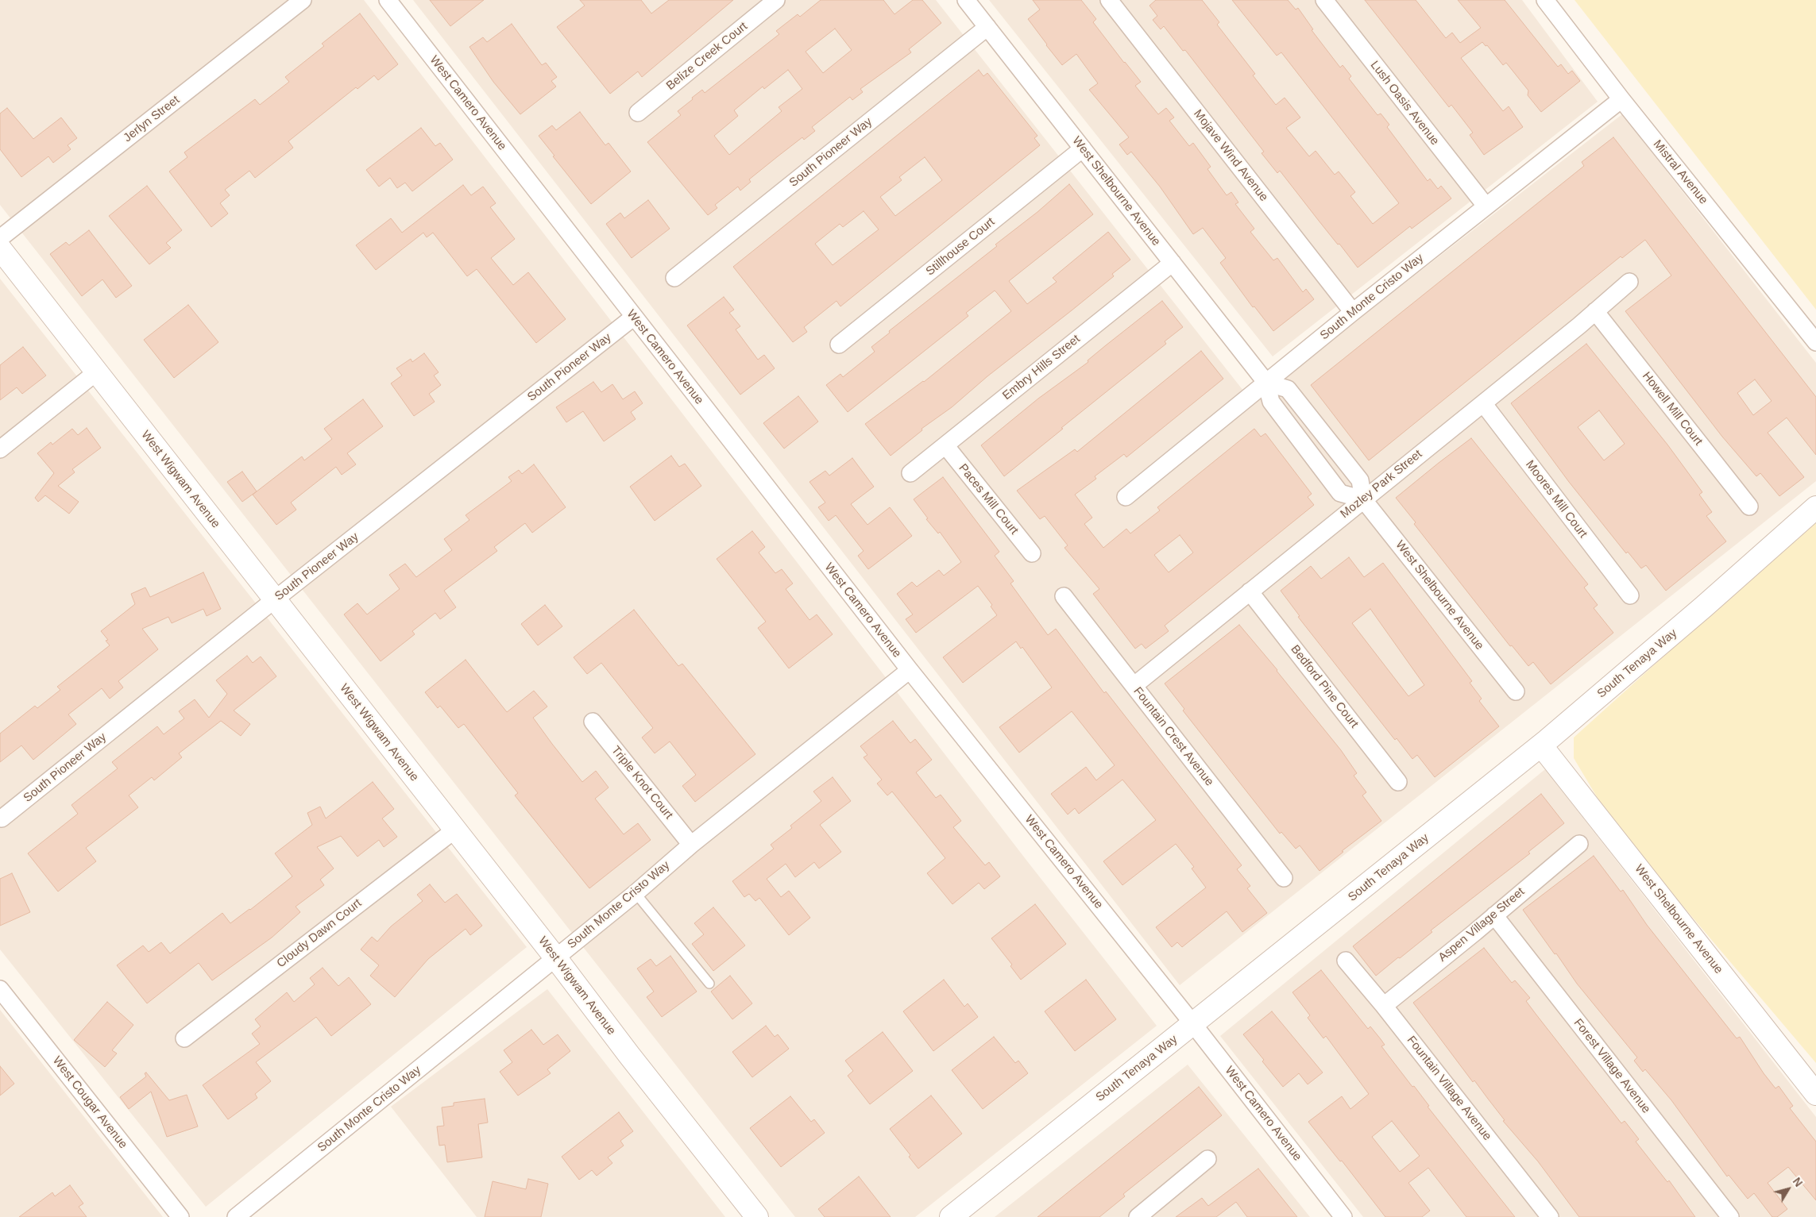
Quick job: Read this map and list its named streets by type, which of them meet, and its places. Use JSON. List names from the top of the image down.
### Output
{
  "streets": {
    "street": [
      "Belize Creek Court",
      "West Camero Avenue",
      "Lush Oasis Avenue",
      "Jerlyn Street",
      "South Pioneer Way",
      "Mojave Wind Avenue",
      "Mistral Avenue",
      "West Shelbourne Avenue",
      "Stillhouse Court",
      "South Monte Cristo Way",
      "Embry Hills Street",
      "Howell Mill Court",
      "West Wigwam Avenue",
      "Mozley Park Street",
      "Paces Mill Court",
      "Moores Mill Court",
      "South Tenaya Way",
      "Bedford Pine Court",
      "Fountain Crest Avenue",
      "Triple Knot Court",
      "Aspen Village Street",
      "Cloudy Dawn Court",
      "Forest Village Avenue",
      "Fountain Village Avenue",
      "West Cougar Avenue"
    ]
  },
  "crossings": [
    ["West Camero Avenue", "South Pioneer Way"],
    ["West Camero Avenue", "South Monte Cristo Way"],
    ["West Camero Avenue", "South Tenaya Way"],
    ["Lush Oasis Avenue", "South Monte Cristo Way"],
    ["South Pioneer Way", "West Shelbourne Avenue"],
    ["South Pioneer Way", "West Wigwam Avenue"],
    ["Mojave Wind Avenue", "South Monte Cristo Way"],
    ["Mistral Avenue", "South Monte Cristo Way"],
    ["West Shelbourne Avenue", "Stillhouse Court"],
    ["West Shelbourne Avenue", "South Monte Cristo Way"],
    ["West Shelbourne Avenue", "Embry Hills Street"],
    ["West Shelbourne Avenue", "Mozley Park Street"],
    ["West Shelbourne Avenue", "South Tenaya Way"],
    ["South Monte Cristo Way", "West Wigwam Avenue"],
    ["South Monte Cristo Way", "Triple Knot Court"],
    ["Embry Hills Street", "Paces Mill Court"],
    ["Howell Mill Court", "Mozley Park Street"],
    ["West Wigwam Avenue", "Cloudy Dawn Court"],
    ["Mozley Park Street", "Moores Mill Court"],
    ["Mozley Park Street", "Bedford Pine Court"],
    ["Mozley Park Street", "Fountain Crest Avenue"],
    ["Aspen Village Street", "Forest Village Avenue"],
    ["Aspen Village Street", "Fountain Village Avenue"]
  ],
  "north": "top right"
}
